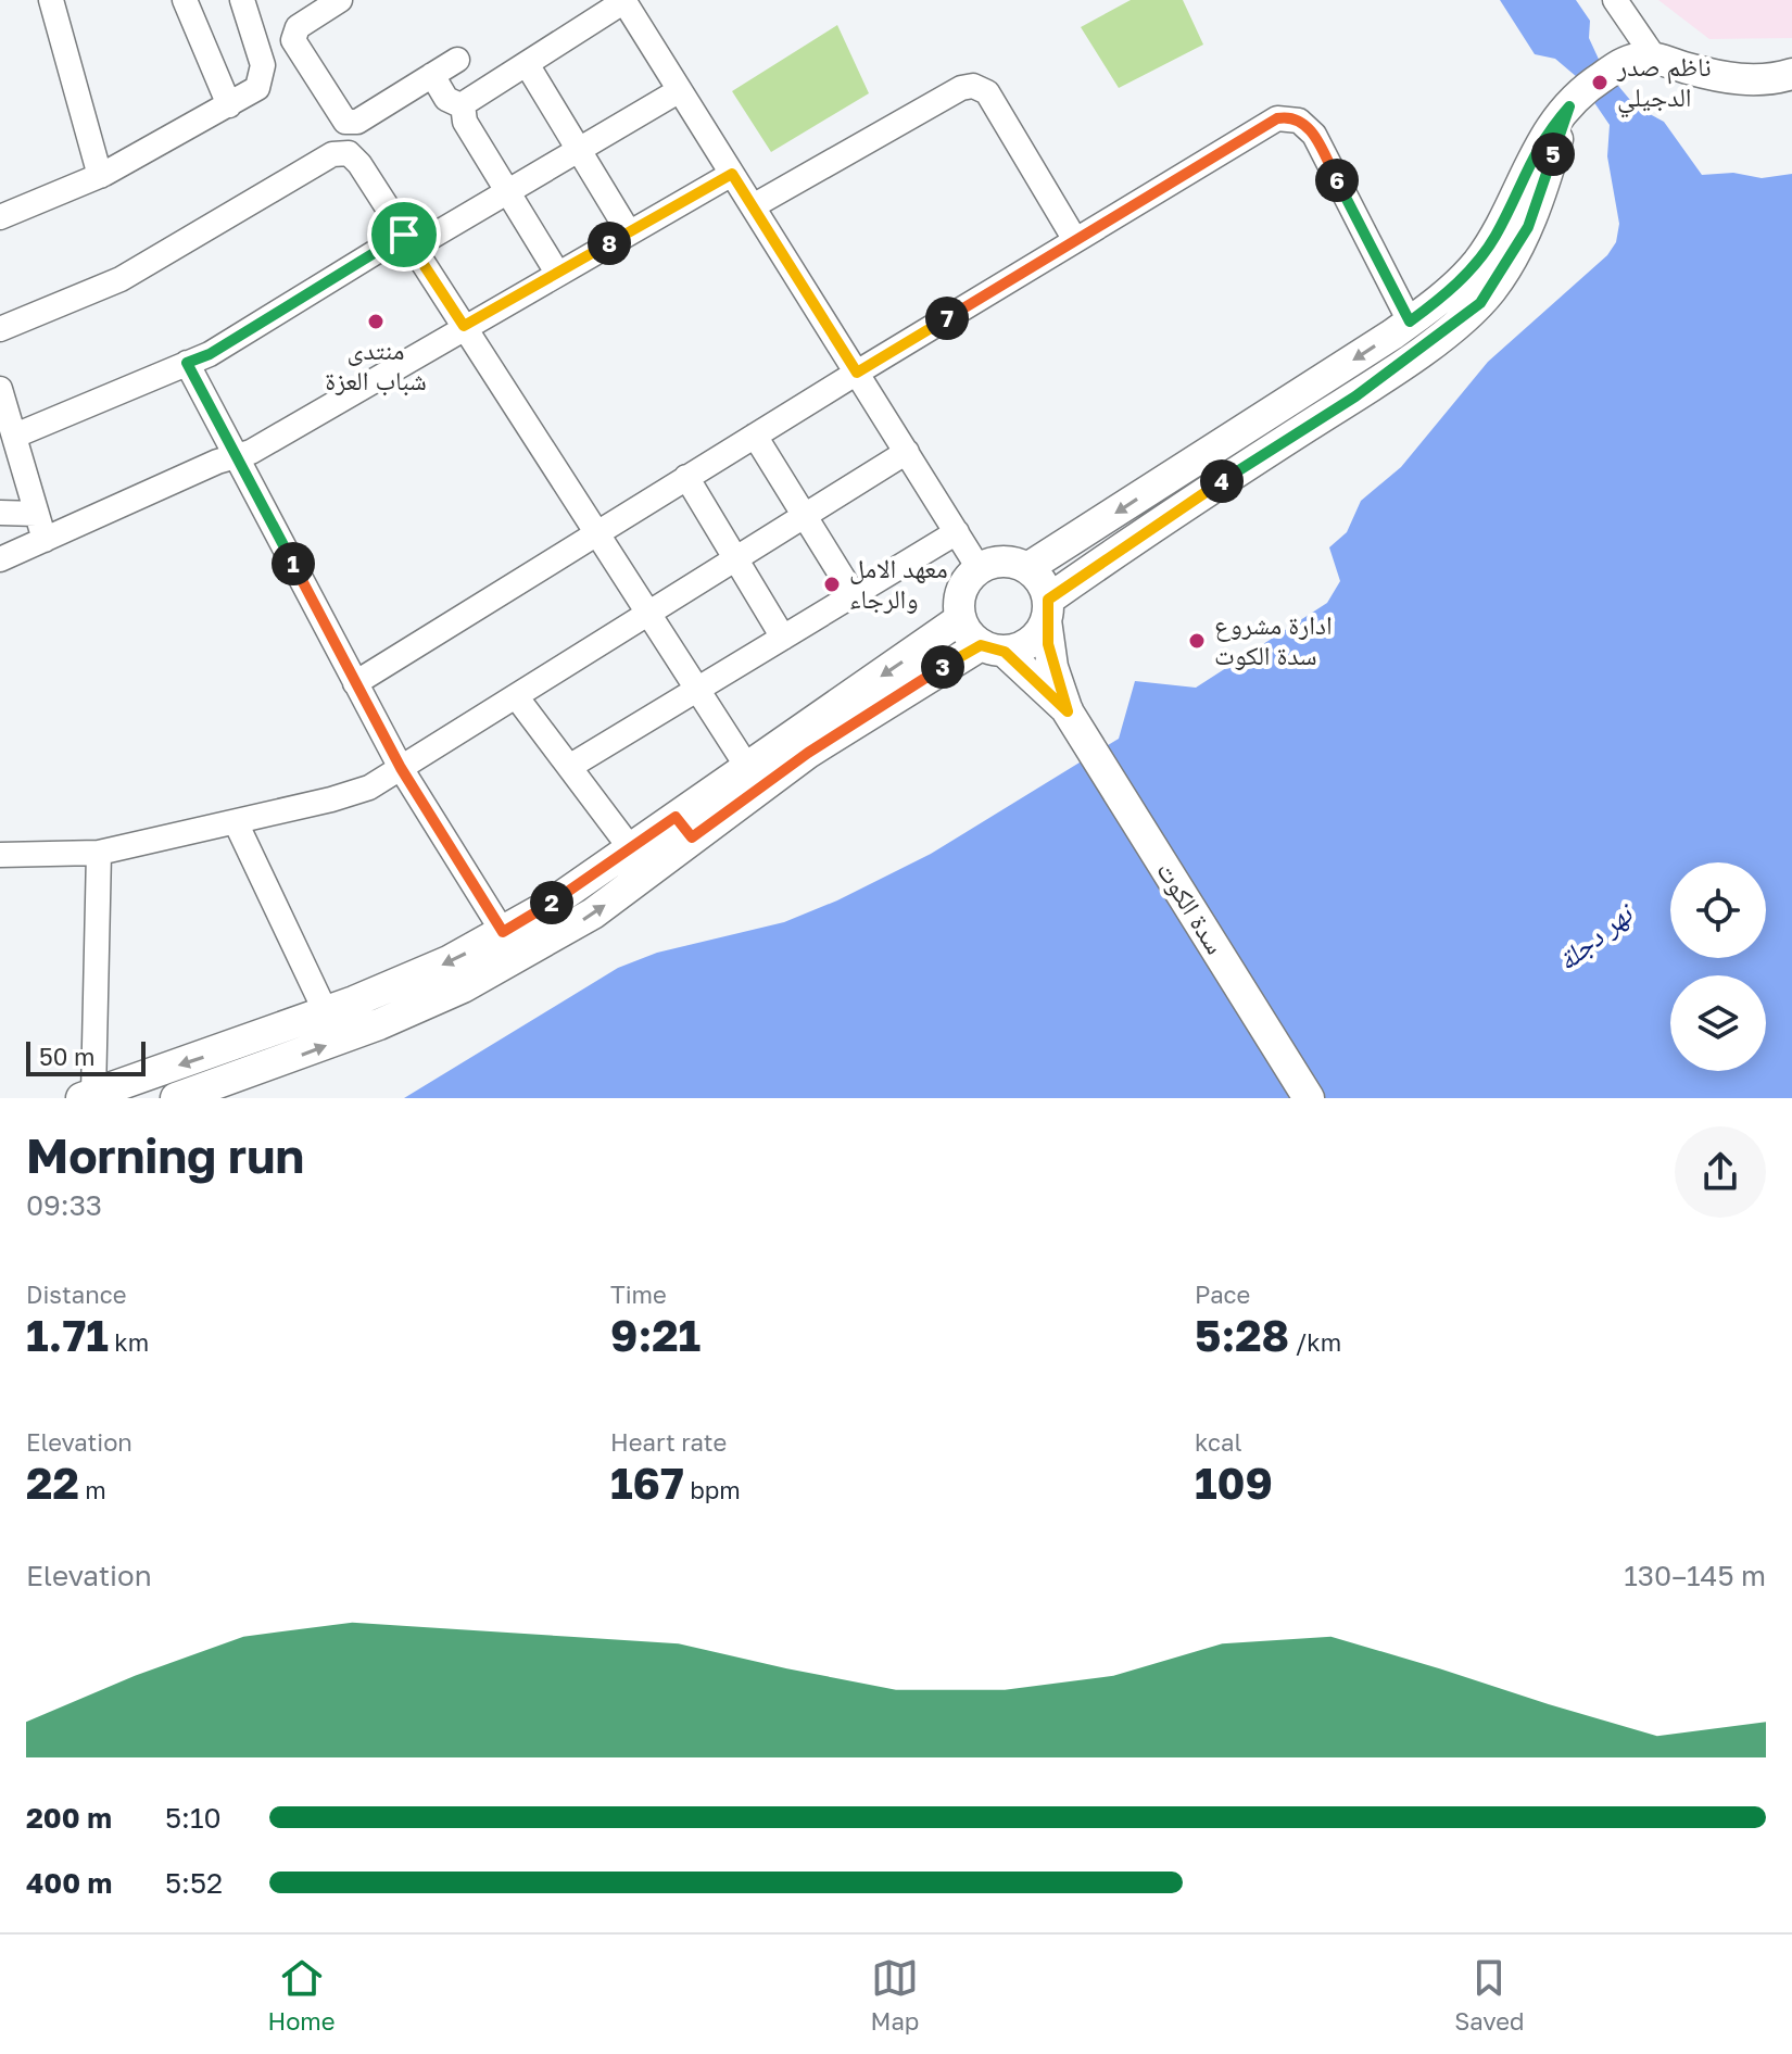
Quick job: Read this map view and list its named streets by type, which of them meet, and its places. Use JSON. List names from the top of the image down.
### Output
{
  "streets": {
    "main road": ["سدة الكوت"]
  },
  "water": ["نهر دجلة"],
  "places": [
    "ناظم صدر الدجيلي",
    "منتدى شباب العزة",
    "معهد الامل والرجاء",
    "ادارة مشروع سدة الكوت"
  ],
  "scale_bar": "50 m",
  "page": {
    "pins": [
      "5",
      "6",
      "8",
      "7",
      "4",
      "1",
      "3",
      "2"
    ],
    "scale": "50 m",
    "heading": ["Morning run", "09:33"],
    "stats": [
      ["Distance", "1.71 km"],
      ["Time", "9:21"],
      ["Pace", "5:28 /km"],
      ["Elevation", "22 m"],
      ["Heart rate", "167 bpm"],
      ["kcal", "109"]
    ],
    "chart": ["Elevation", "130–145 m"],
    "list": [
      {
        "name": "200 m",
        "note": "5:10"
      },
      {
        "name": "400 m",
        "note": "5:52"
      }
    ],
    "tabs": ["Home", "Map", "Saved"]
  }
}
